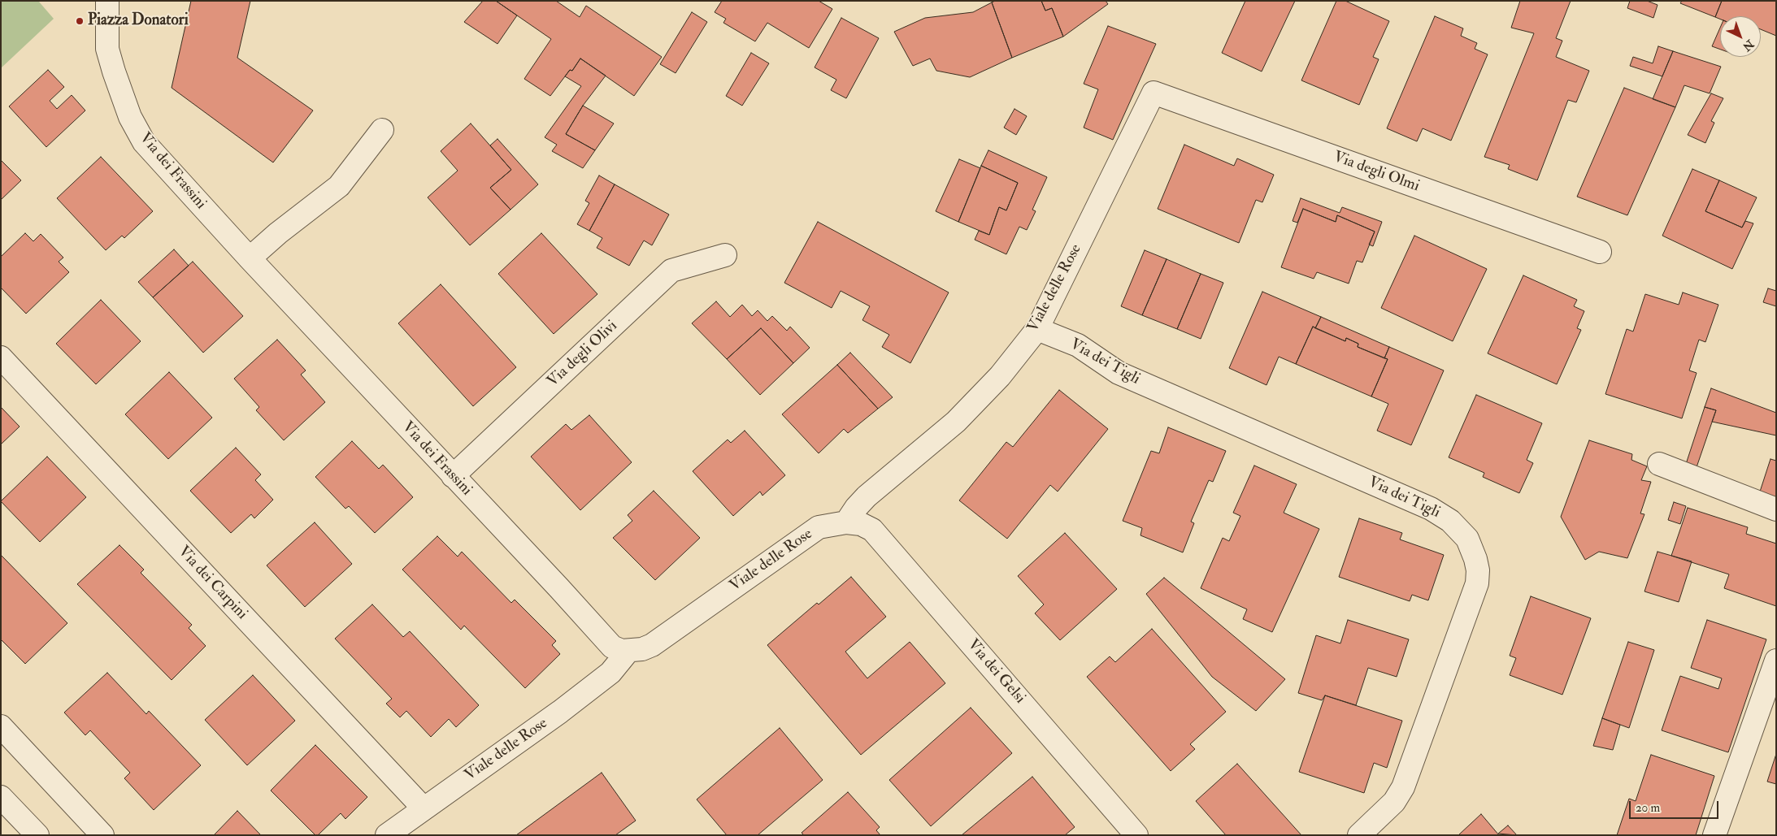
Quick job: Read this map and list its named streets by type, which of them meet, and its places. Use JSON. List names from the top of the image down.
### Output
{
  "streets": {
    "street": [
      "Via dei Frassini",
      "Via degli Olmi",
      "Viale delle Rose",
      "Via degli Olivi",
      "Via dei Tigli",
      "Via dei Carpini",
      "Via dei Gelsi"
    ]
  },
  "crossings": [
    ["Via dei Frassini", "Viale delle Rose"],
    ["Via dei Frassini", "Via degli Olivi"],
    ["Via degli Olmi", "Viale delle Rose"],
    ["Viale delle Rose", "Via dei Tigli"],
    ["Viale delle Rose", "Via dei Carpini"],
    ["Viale delle Rose", "Via dei Gelsi"]
  ],
  "places": ["Piazza Donatori"],
  "scale_bar": "20 m",
  "north": "bottom right"
}
